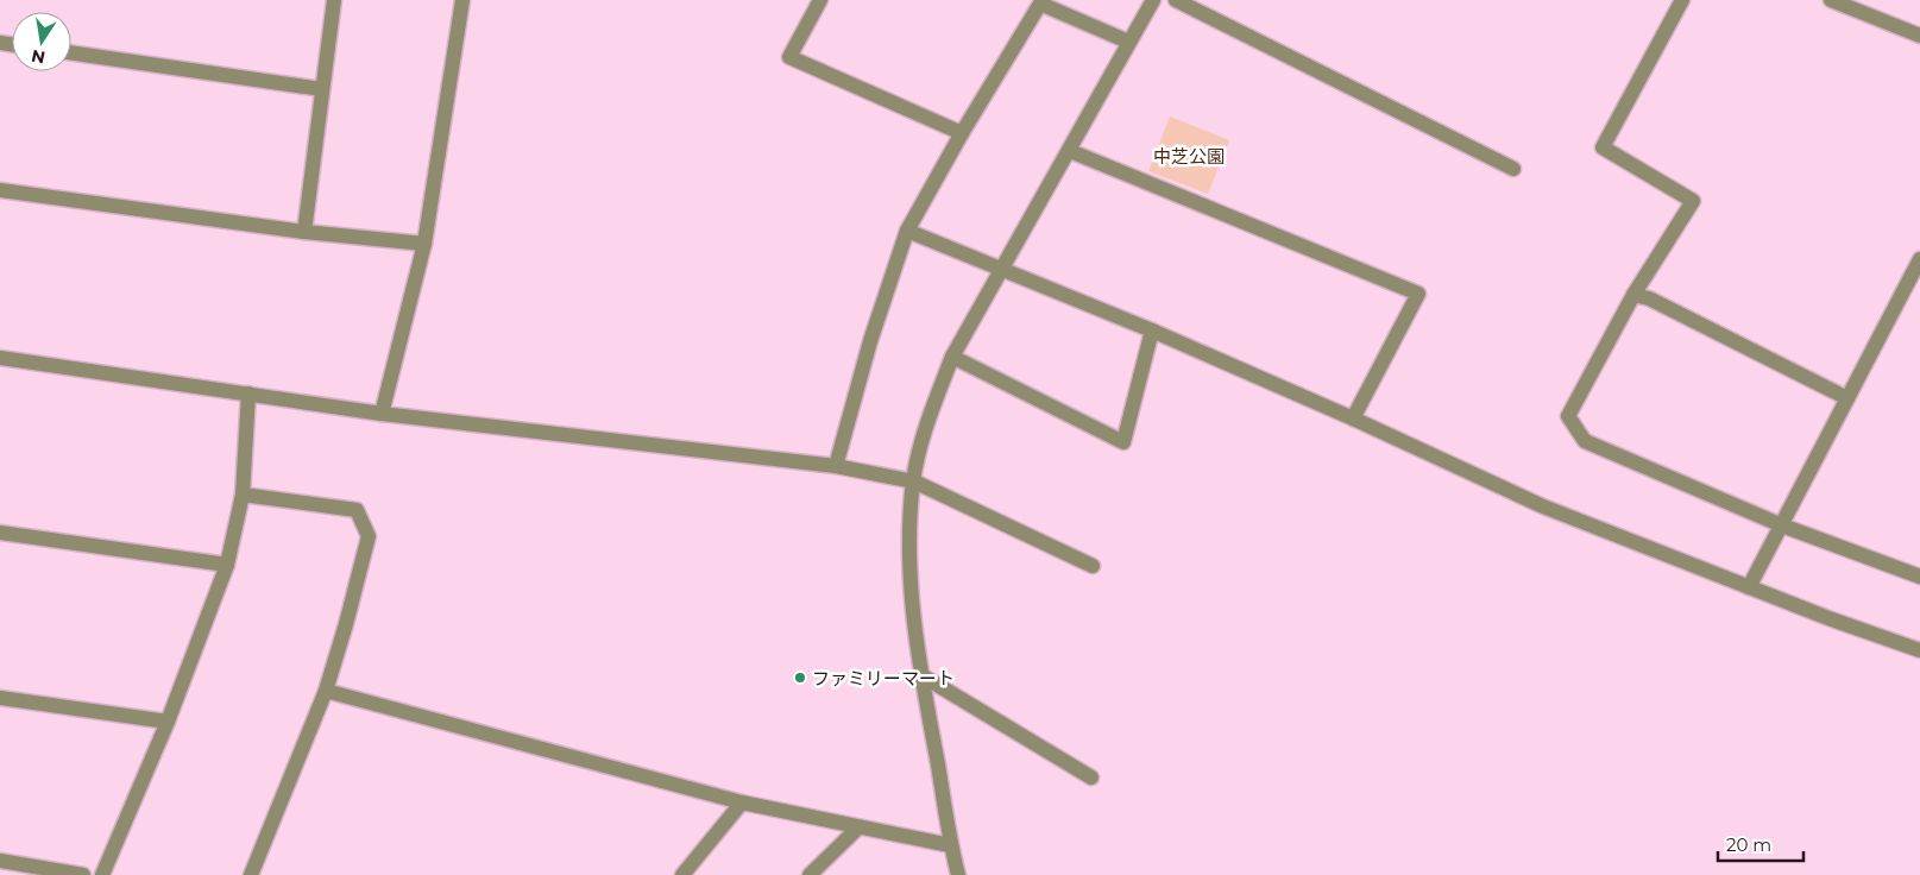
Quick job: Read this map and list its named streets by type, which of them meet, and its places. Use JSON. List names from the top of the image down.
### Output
{
  "parks": ["中芝公園"],
  "places": ["ファミリーマート"],
  "scale_bar": "20 m",
  "north": "bottom"
}
